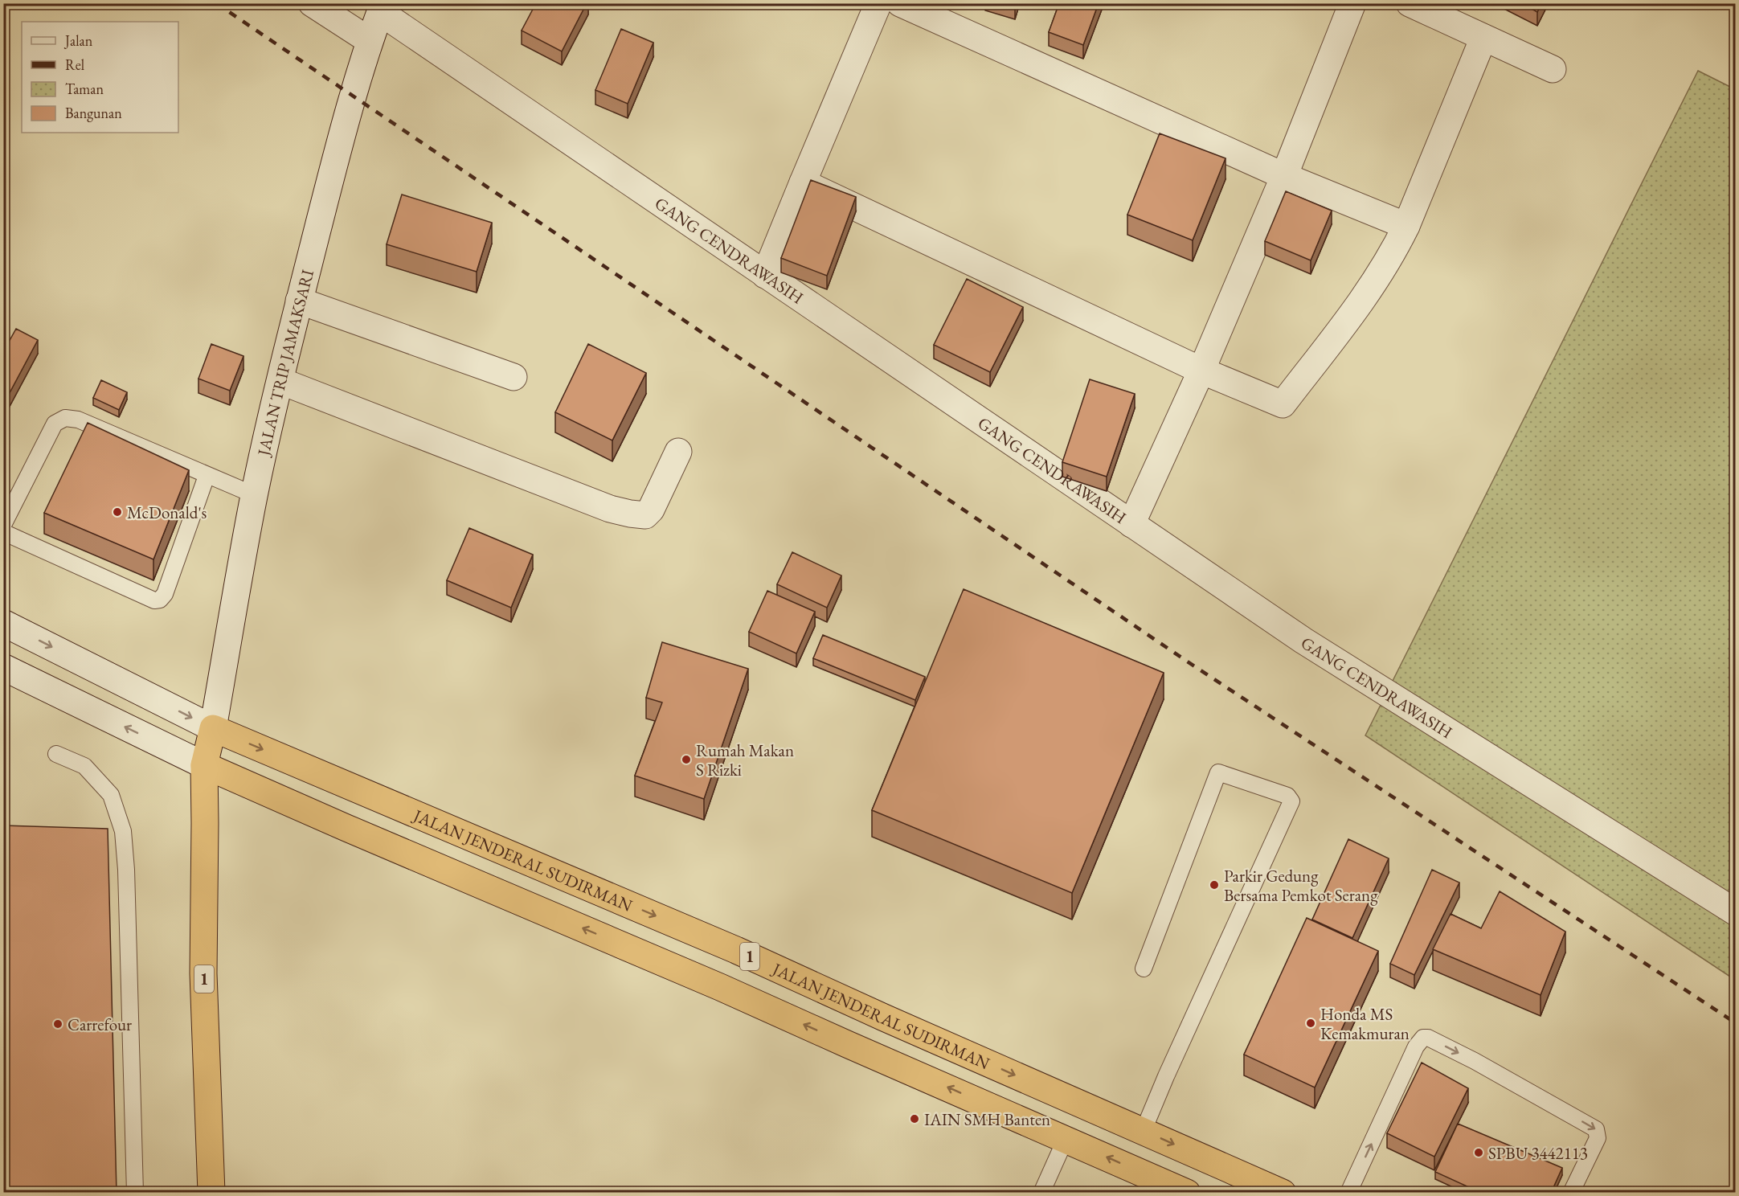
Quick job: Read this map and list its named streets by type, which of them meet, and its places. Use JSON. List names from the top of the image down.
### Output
{
  "streets": {
    "highway": ["JALAN JENDERAL SUDIRMAN", "1"],
    "street": ["GANG CENDRAWASIH", "JALAN TRIP JAMAKSARI"]
  },
  "crossings": [
    ["GANG CENDRAWASIH", "JALAN TRIP JAMAKSARI"],
    ["JALAN TRIP JAMAKSARI", "JALAN JENDERAL SUDIRMAN"],
    ["JALAN TRIP JAMAKSARI", "1"],
    ["JALAN JENDERAL SUDIRMAN", "1"]
  ],
  "places": [
    "McDonald's",
    "Rumah Makan S Rizki",
    "Parkir Gedung Bersama Pemkot Serang",
    "Honda MS Kemakmuran",
    "Carrefour",
    "IAIN SMH Banten",
    "SPBU 3442113"
  ],
  "legend": [
    "Jalan",
    "Rel",
    "Taman",
    "Bangunan"
  ]
}
